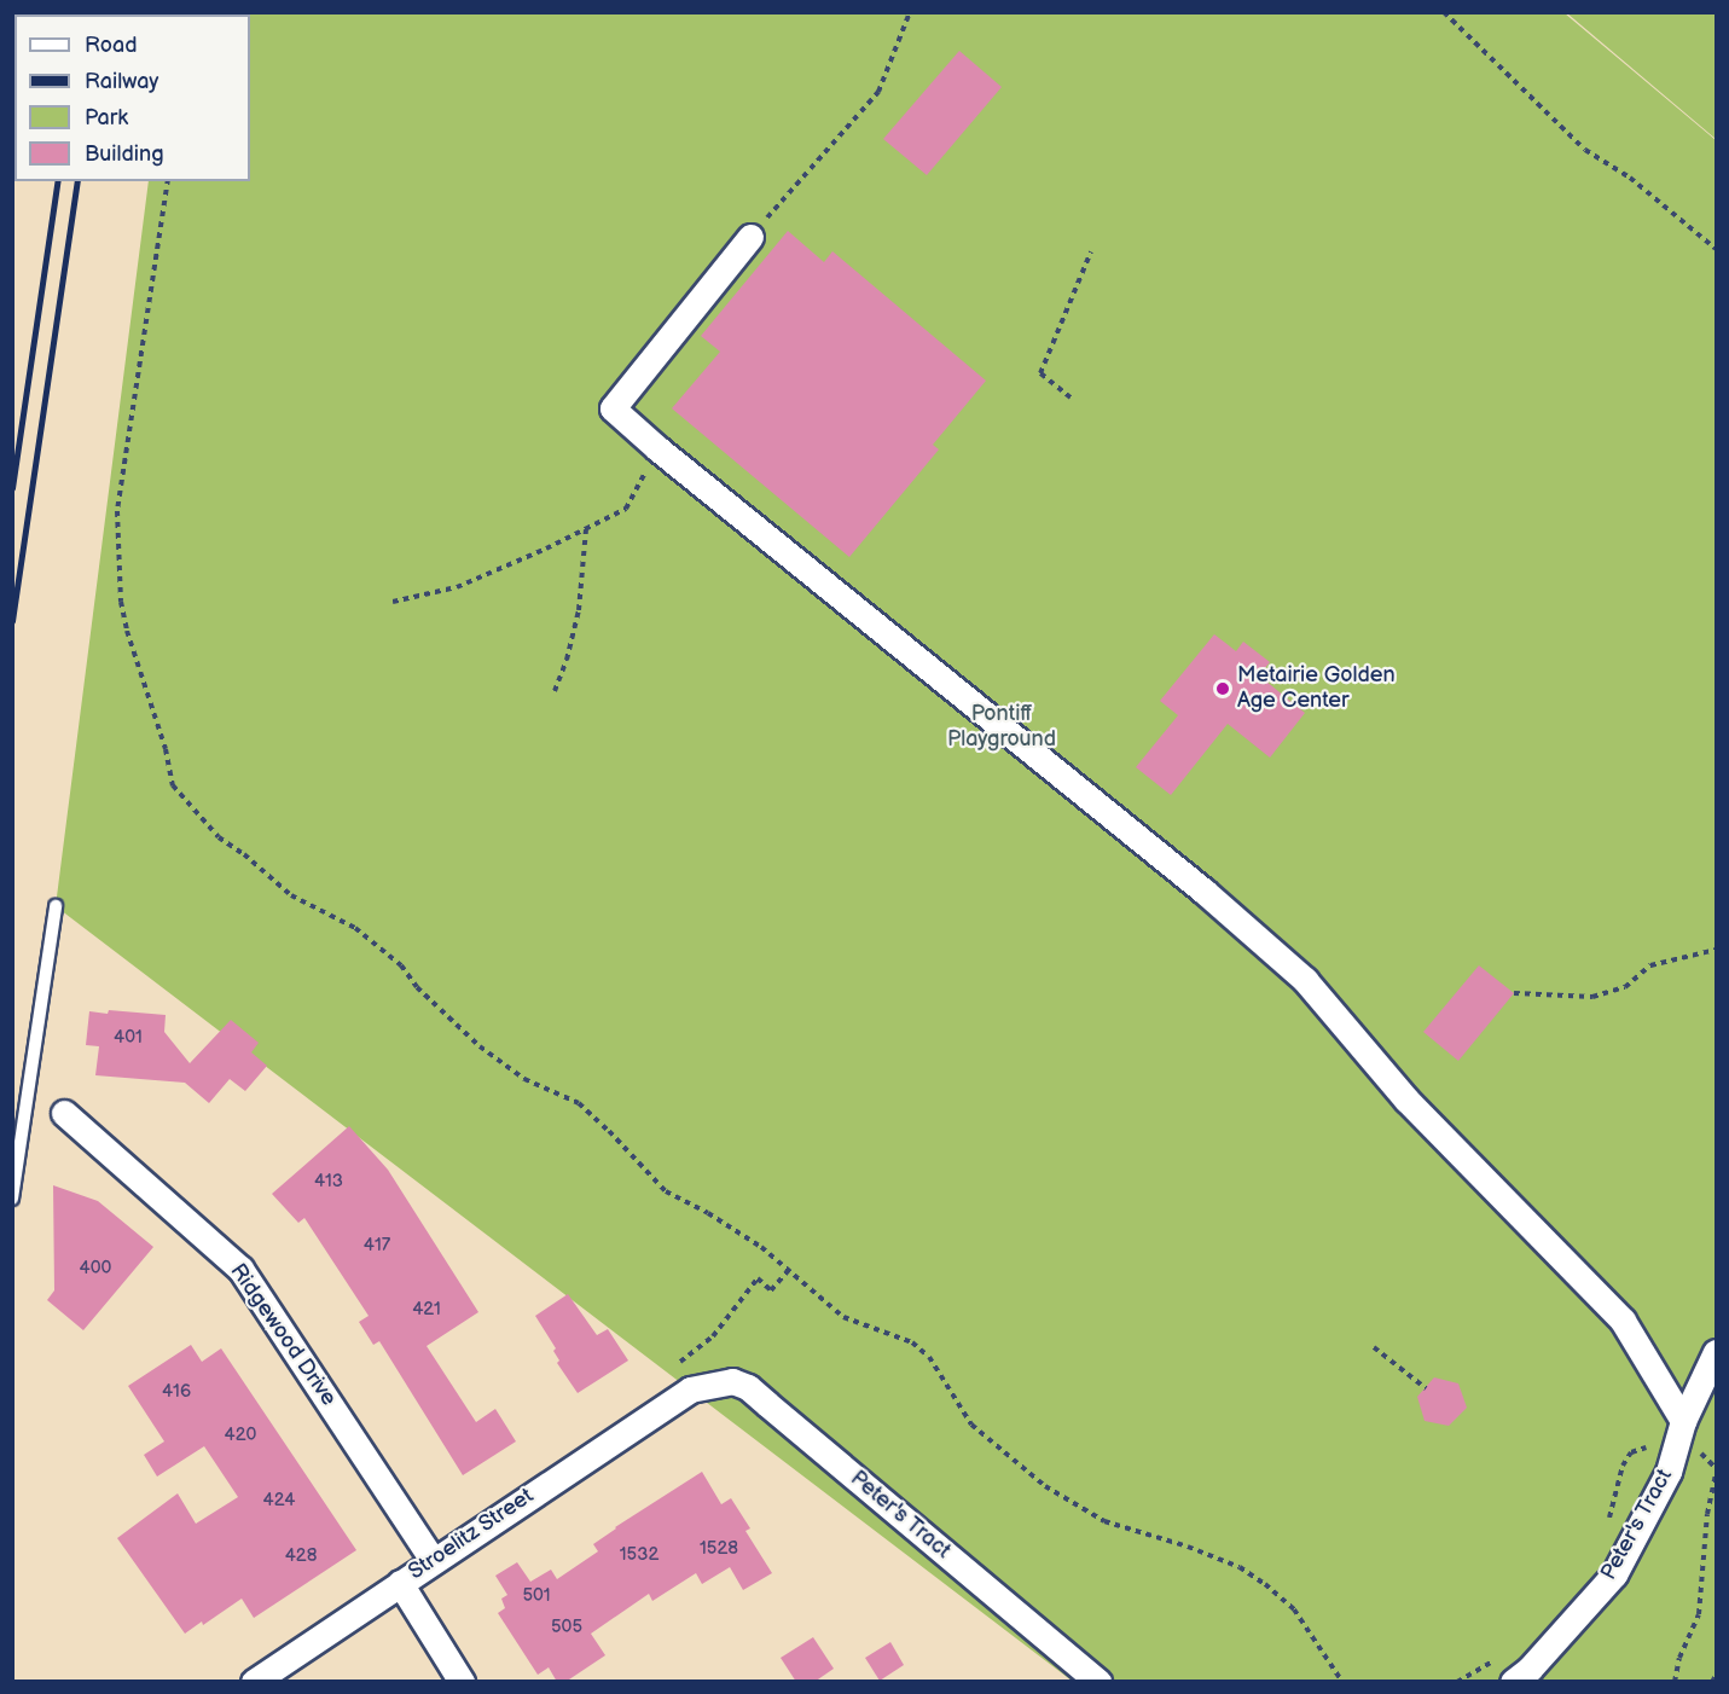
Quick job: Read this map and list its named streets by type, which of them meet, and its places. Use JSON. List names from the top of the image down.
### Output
{
  "streets": {
    "street": ["Ridgewood Drive", "Peter's Tract", "Stroelitz Street"]
  },
  "crossings": [
    ["Ridgewood Drive", "Stroelitz Street"],
    ["Peter's Tract", "Stroelitz Street"]
  ],
  "parks": ["Pontiff Playground"],
  "places": ["Metairie Golden Age Center"],
  "house_numbers": [
    "401",
    "413",
    "417",
    "400",
    "421",
    "416",
    "420",
    "424",
    "1528",
    "1532",
    "428",
    "501",
    "505"
  ],
  "legend": [
    "Road",
    "Railway",
    "Park",
    "Building"
  ]
}
